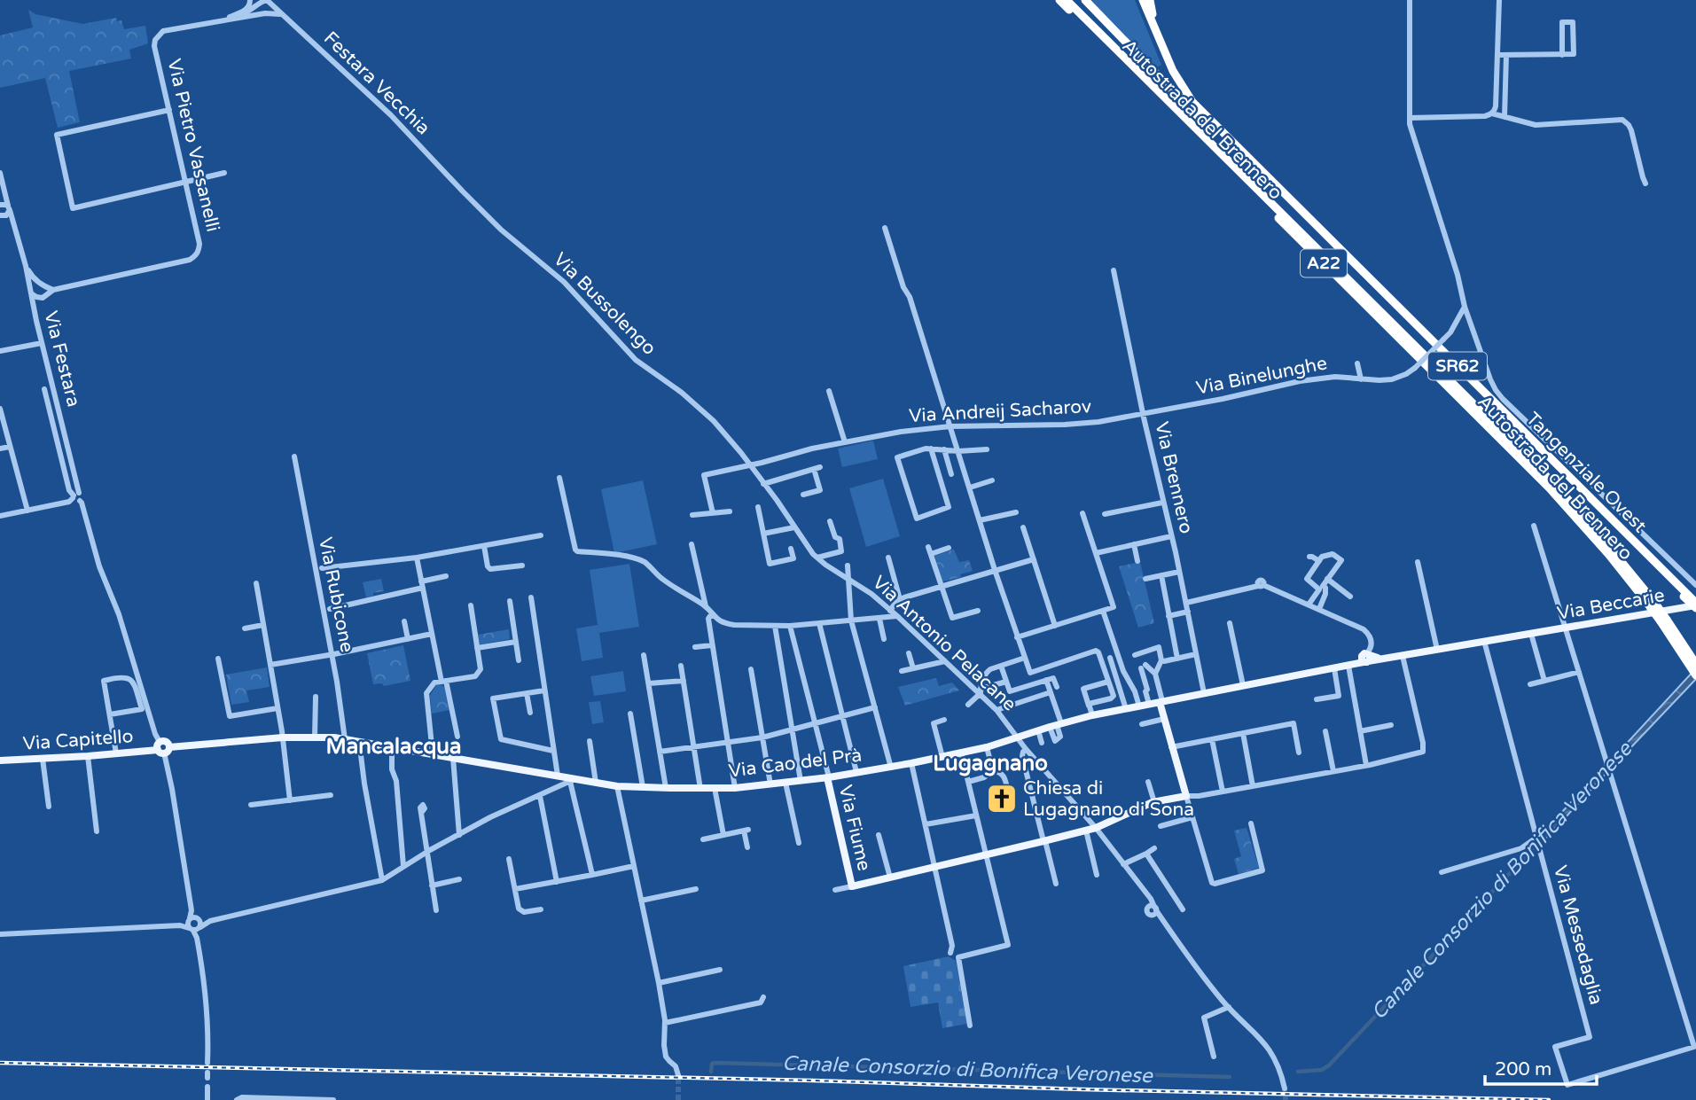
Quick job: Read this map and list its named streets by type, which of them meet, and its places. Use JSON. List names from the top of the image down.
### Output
{
  "streets": {
    "highway": [
      "Autostrada del Brennero",
      "A22",
      "SR62",
      "Tangenziale Ovest"
    ],
    "main road": [
      "Via Beccarie",
      "Via Capitello",
      "Via Cao del Prà",
      "Via Fiume"
    ],
    "street": [
      "Festara Vecchia",
      "Via Pietro Vassanelli",
      "Via Bussolengo",
      "Via Festara",
      "Via Binelunghe",
      "Via Andreij Sacharov",
      "Via Brennero",
      "Via Rubicone",
      "Via Antonio Pelacane",
      "Via Messedaglia"
    ]
  },
  "crossings": [
    ["Festara Vecchia", "Via Pietro Vassanelli"],
    ["Festara Vecchia", "Via Bussolengo"],
    ["Via Bussolengo", "Via Andreij Sacharov"],
    ["Via Bussolengo", "Via Antonio Pelacane"],
    ["Via Binelunghe", "Via Andreij Sacharov"],
    ["Via Binelunghe", "Via Brennero"],
    ["Via Andreij Sacharov", "Via Brennero"],
    ["Via Andreij Sacharov", "Via Antonio Pelacane"],
    ["Tangenziale Ovest", "Via Beccarie"],
    ["Via Brennero", "Via Cao del Prà"],
    ["Via Rubicone", "Via Capitello"],
    ["Via Beccarie", "Via Cao del Prà"],
    ["Via Beccarie", "Via Messedaglia"],
    ["Via Antonio Pelacane", "Via Cao del Prà"],
    ["Via Capitello", "Via Cao del Prà"],
    ["Via Cao del Prà", "Via Fiume"]
  ],
  "districts": ["Mancalacqua", "Lugagnano"],
  "water": ["Canale Consorzio di Bonifica Veronese"],
  "places": {
    "church": ["Chiesa di Lugagnano di Sona"]
  },
  "scale_bar": "200 m"
}
